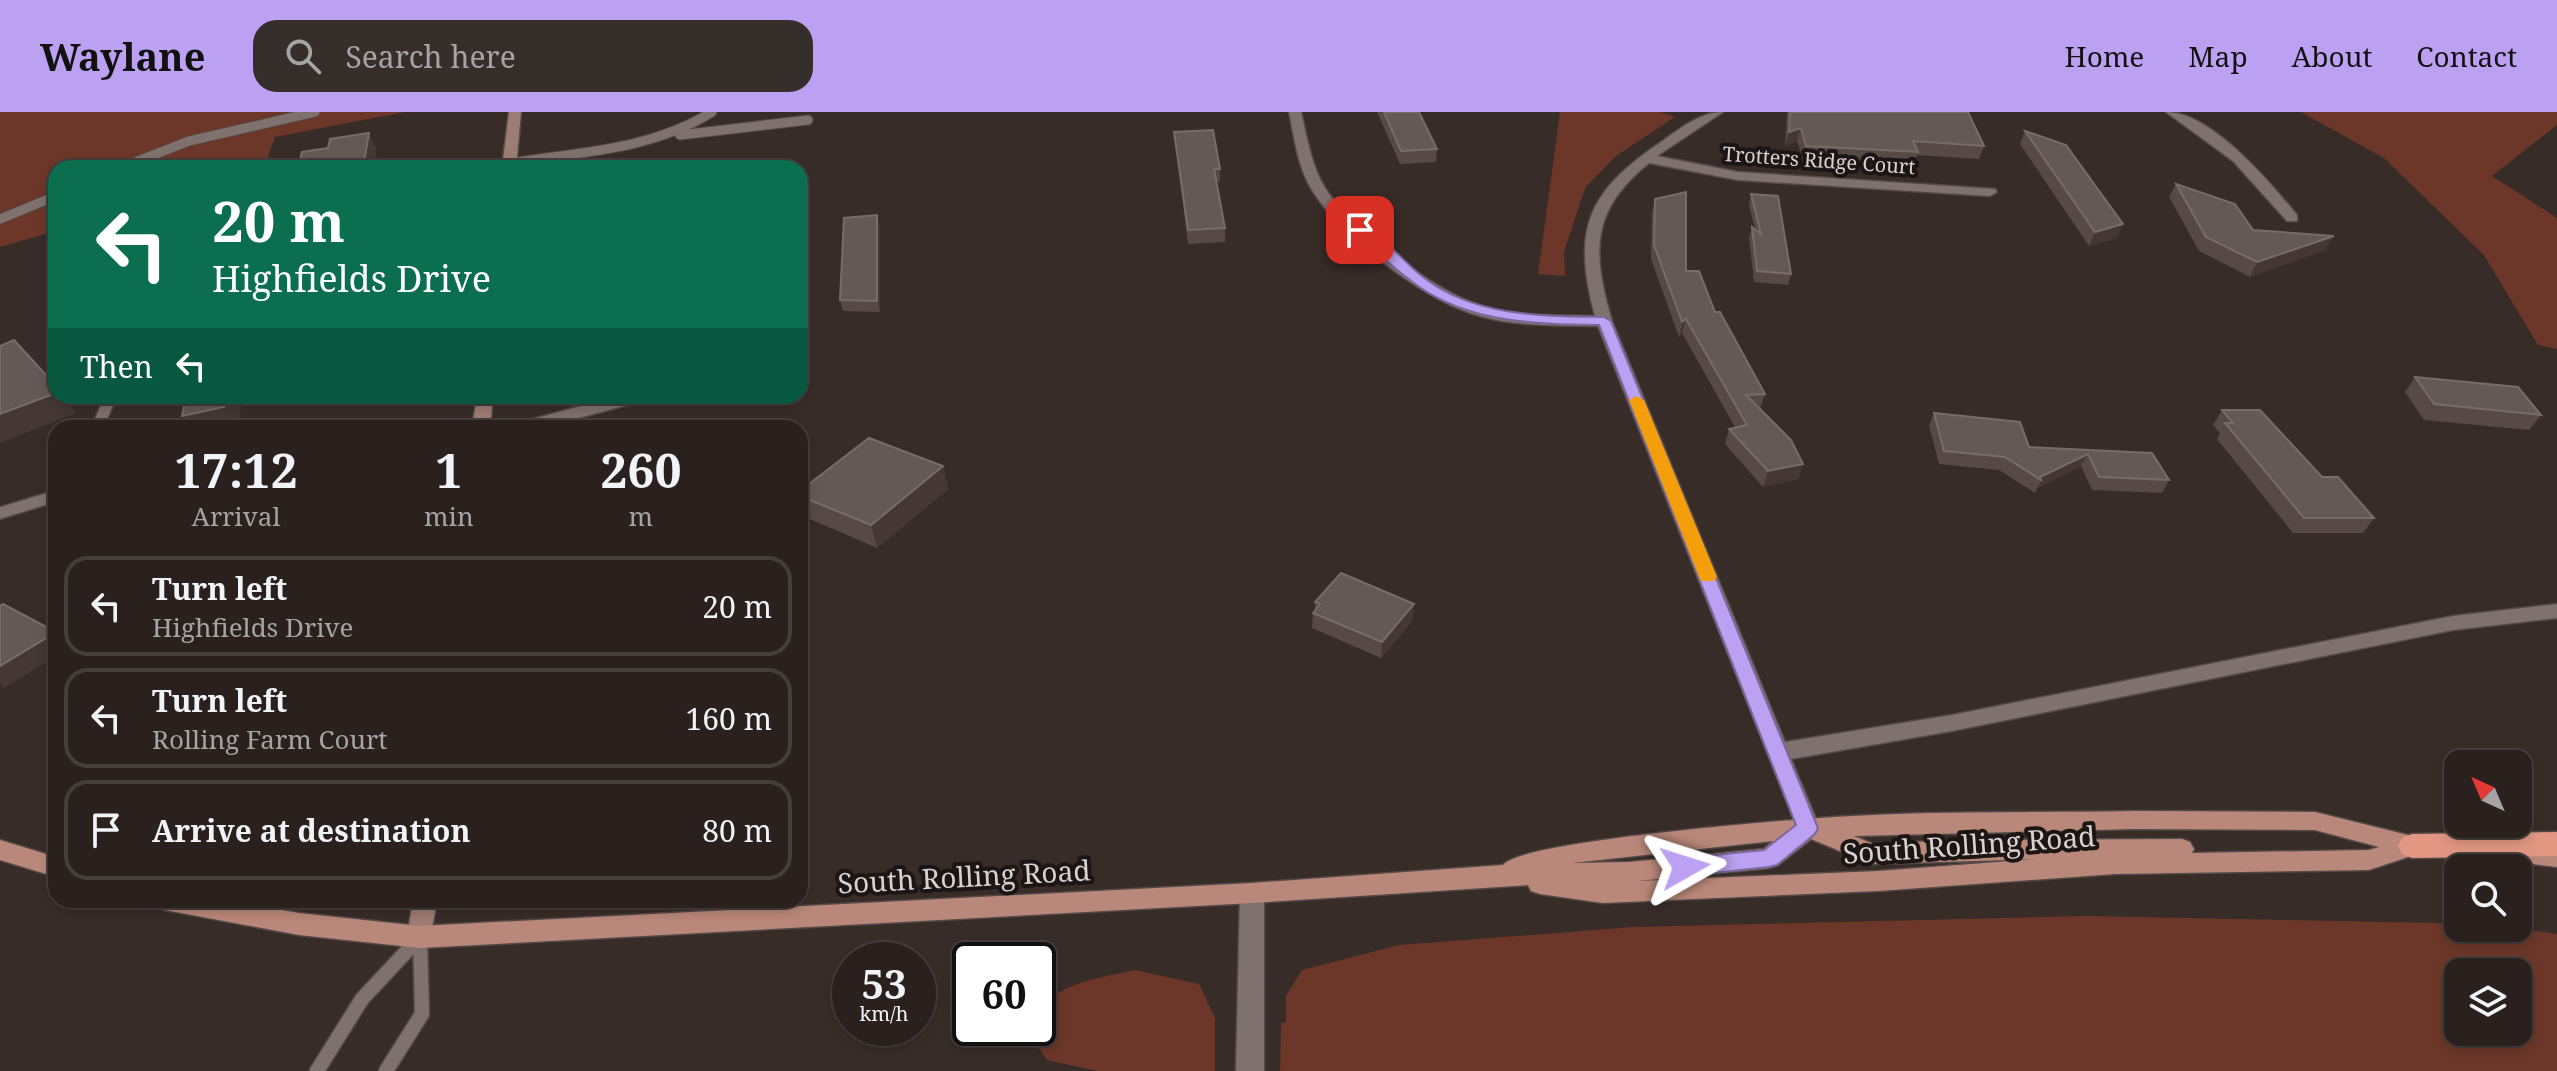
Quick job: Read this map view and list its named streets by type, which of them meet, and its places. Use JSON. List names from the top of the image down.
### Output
{
  "streets": {
    "main road": ["South Rolling Road"],
    "street": ["Trotters Ridge Court"]
  },
  "north": "top left",
  "page": {
    "header": "Waylane",
    "search": "Search here",
    "nav": [
      "Home",
      "Map",
      "About",
      "Contact"
    ],
    "turn": ["20 m", "Highfields Drive"],
    "then": "Then",
    "eta": [
      "17:12",
      "Arrival",
      "1",
      "min",
      "260",
      "m"
    ],
    "list": [
      {
        "name": "Turn left",
        "note": "Highfields Drive",
        "value": "20 m"
      },
      {
        "name": "Turn left",
        "note": "Rolling Farm Court",
        "value": "160 m"
      },
      {
        "name": "Arrive at destination",
        "value": "80 m"
      }
    ],
    "speed": "53 km/h",
    "limit": "60"
  }
}
